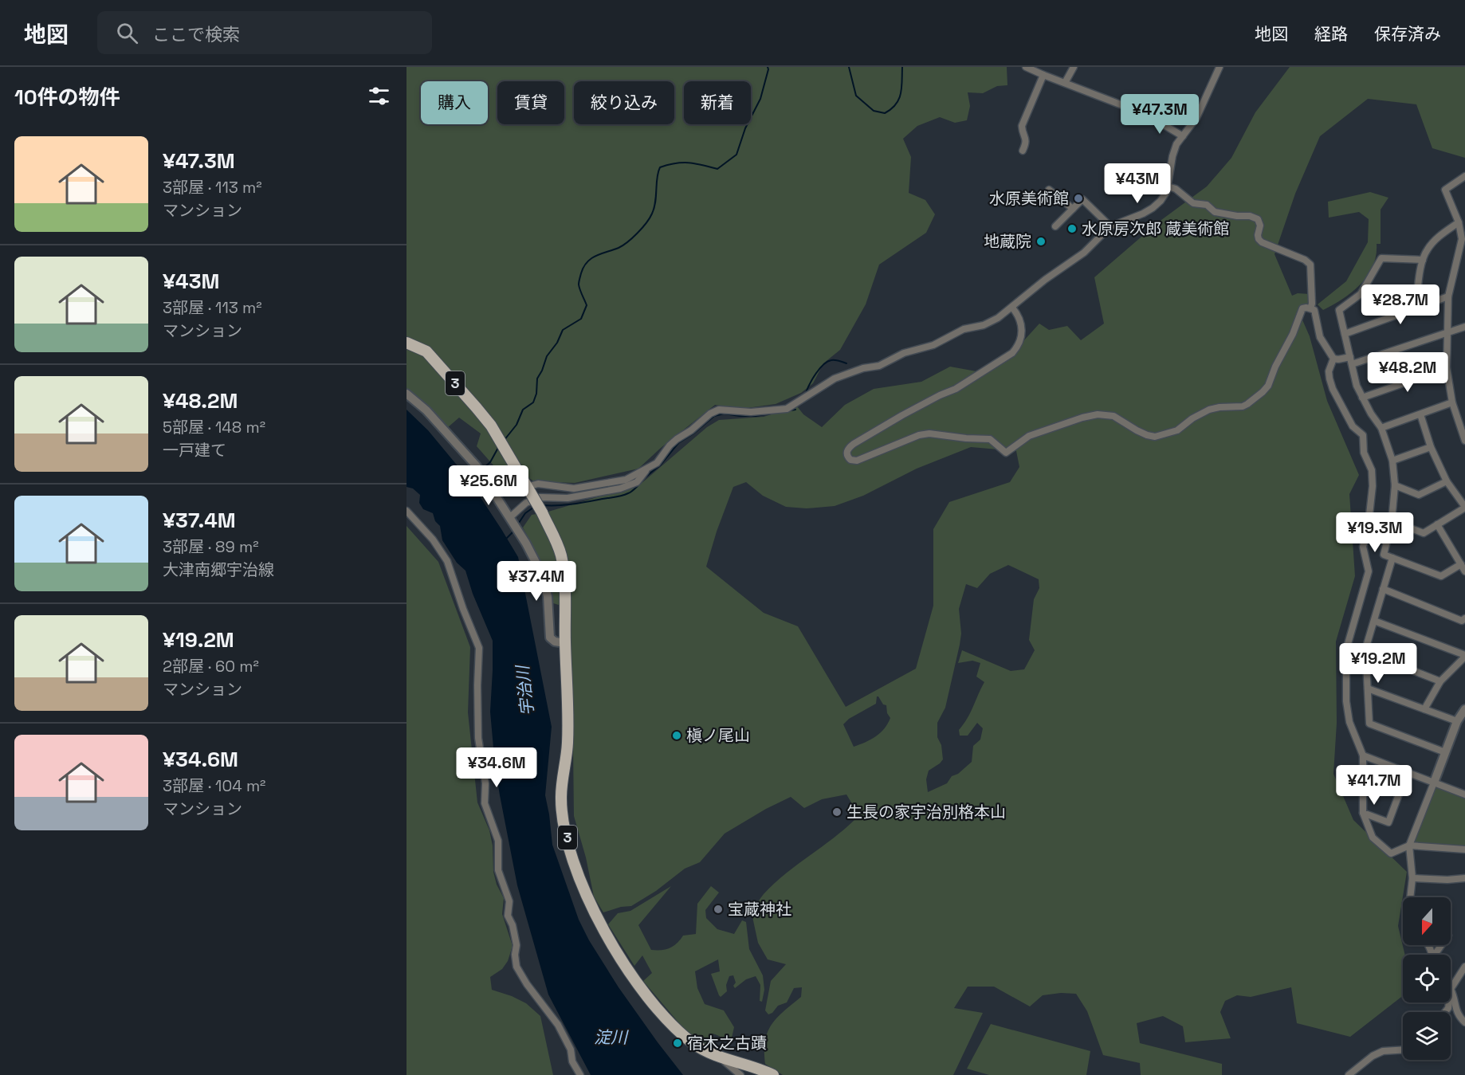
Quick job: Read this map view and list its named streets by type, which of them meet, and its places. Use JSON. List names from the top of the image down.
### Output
{
  "streets": {
    "main road": ["3"]
  },
  "water": ["宇治川", "淀川"],
  "places": [
    "水原美術館",
    "水原房次郎 蔵美術館",
    "地蔵院",
    "槇ノ尾山",
    "生長の家宇治別格本山",
    "宝蔵神社",
    "宿木之古蹟"
  ],
  "north": "bottom",
  "page": {
    "header": "地図",
    "search": "ここで検索",
    "nav": ["地図", "経路", "保存済み"],
    "heading": "10件の物件",
    "chip": [
      "購入",
      "賃貸",
      "絞り込み",
      "新着"
    ],
    "price": [
      "¥47.3M",
      "¥43M",
      "¥28.7M",
      "¥48.2M",
      "¥25.6M",
      "¥19.3M",
      "¥37.4M",
      "¥19.2M",
      "¥34.6M",
      "¥41.7M"
    ],
    "list": [
      {
        "name": "¥47.3M",
        "note": "3部屋 · 113 m² · マンション"
      },
      {
        "name": "¥43M",
        "note": "3部屋 · 113 m² · マンション"
      },
      {
        "name": "¥48.2M",
        "note": "5部屋 · 148 m² · 一戸建て"
      },
      {
        "name": "¥37.4M",
        "note": "3部屋 · 89 m² · 大津南郷宇治線"
      },
      {
        "name": "¥19.2M",
        "note": "2部屋 · 60 m² · マンション"
      },
      {
        "name": "¥34.6M",
        "note": "3部屋 · 104 m² · マンション"
      }
    ]
  }
}
